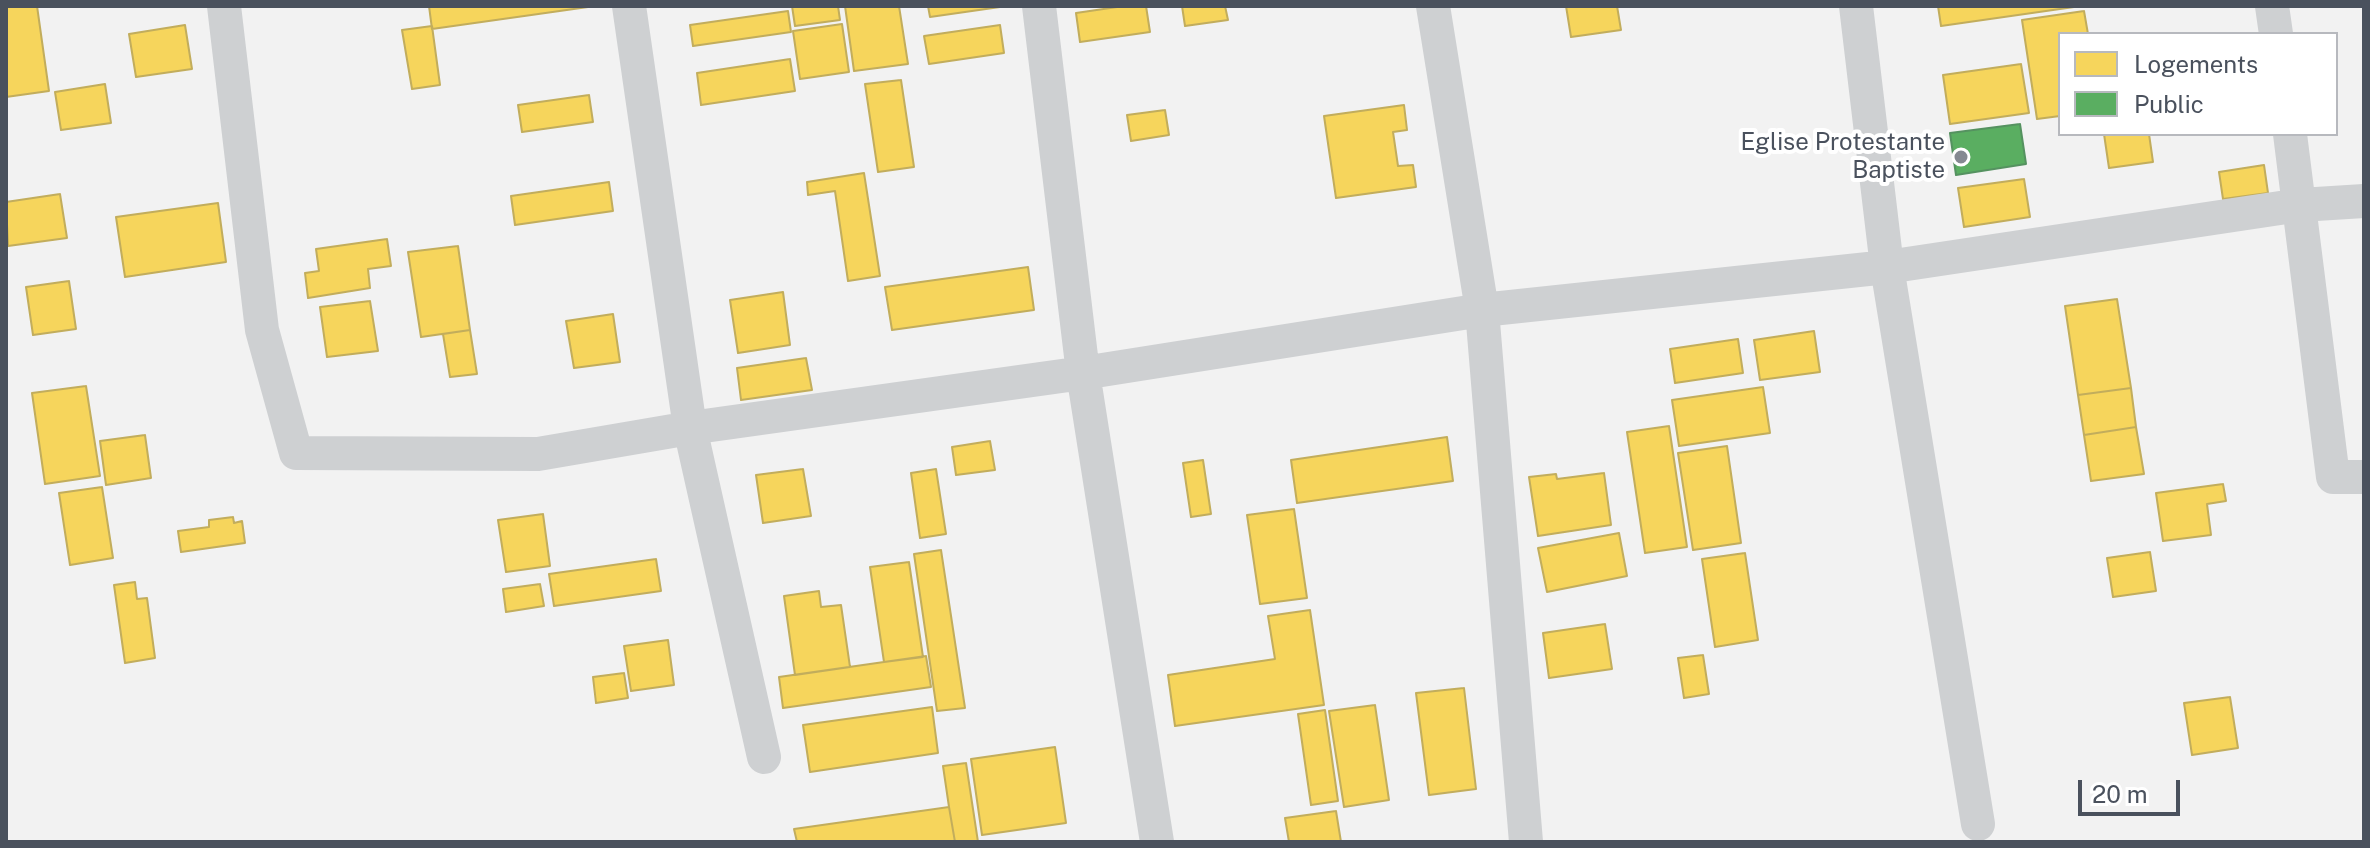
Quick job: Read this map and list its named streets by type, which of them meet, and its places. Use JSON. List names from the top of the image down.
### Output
{
  "places": ["Eglise Protestante Baptiste"],
  "legend": ["Logements", "Public"],
  "scale_bar": "20 m"
}
